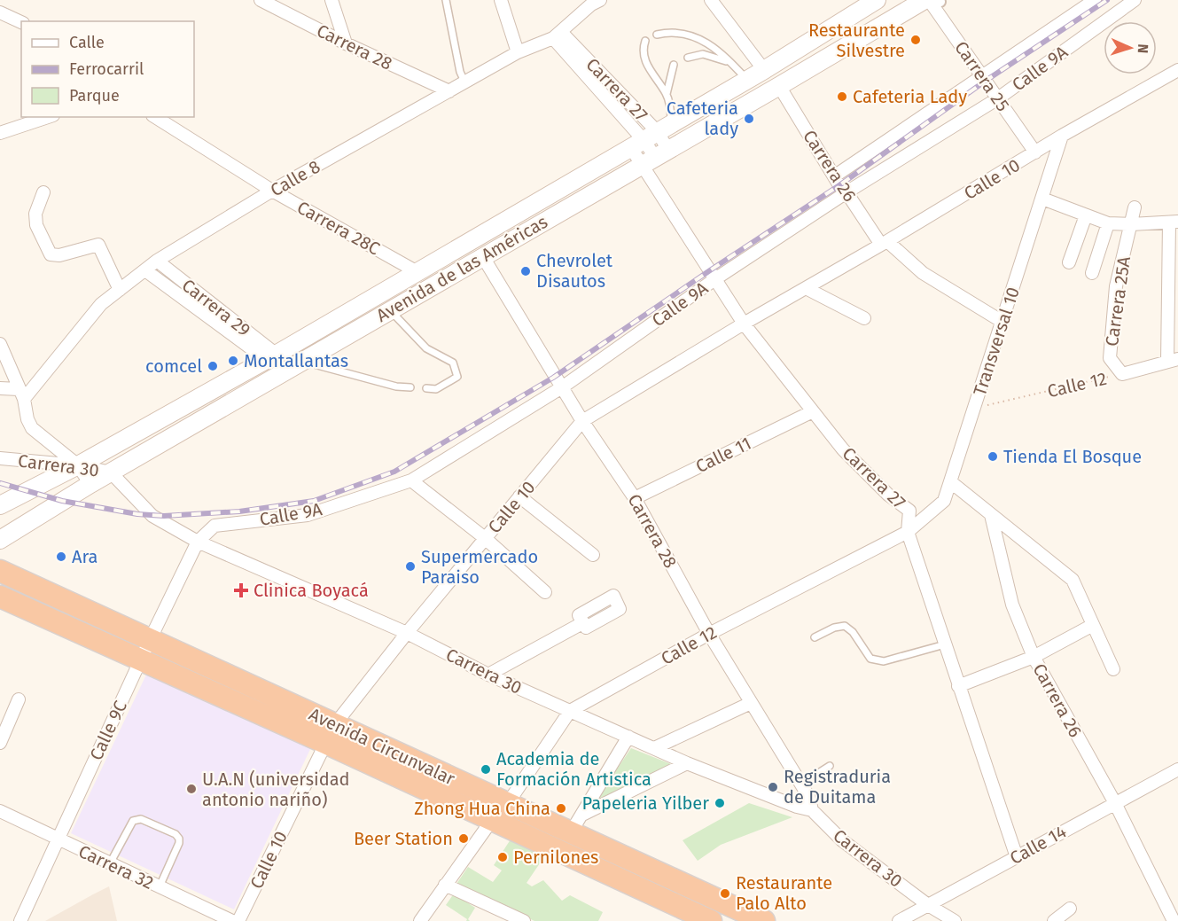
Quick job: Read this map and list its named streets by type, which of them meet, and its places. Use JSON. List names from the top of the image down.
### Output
{
  "streets": {
    "highway": ["Avenida Circunvalar"],
    "main road": ["Avenida de las Américas"],
    "street": [
      "Carrera 28",
      "Calle 9A",
      "Carrera 25",
      "Carrera 27",
      "Carrera 26",
      "Calle 8",
      "Calle 10",
      "Carrera 28C",
      "Carrera 25A",
      "Carrera 29",
      "Transversal 10",
      "Calle 12",
      "Calle 11",
      "Carrera 30",
      "Calle 9C",
      "Calle 14",
      "Carrera 32"
    ]
  },
  "crossings": [
    ["Carrera 28", "Calle 9A"],
    ["Carrera 28", "Calle 8"],
    ["Carrera 28", "Calle 10"],
    ["Carrera 28", "Avenida de las Américas"],
    ["Carrera 28", "Calle 12"],
    ["Carrera 28", "Calle 11"],
    ["Carrera 28", "Carrera 30"],
    ["Calle 9A", "Carrera 25"],
    ["Calle 9A", "Carrera 27"],
    ["Calle 9A", "Carrera 26"],
    ["Calle 9A", "Carrera 30"],
    ["Calle 9A", "Calle 9C"],
    ["Carrera 25", "Calle 10"],
    ["Carrera 25", "Avenida de las Américas"],
    ["Carrera 27", "Calle 8"],
    ["Carrera 27", "Calle 10"],
    ["Carrera 27", "Avenida de las Américas"],
    ["Carrera 27", "Transversal 10"],
    ["Carrera 27", "Calle 12"],
    ["Carrera 27", "Calle 11"],
    ["Carrera 27", "Calle 14"],
    ["Carrera 26", "Calle 10"],
    ["Carrera 26", "Avenida de las Américas"],
    ["Carrera 26", "Transversal 10"],
    ["Carrera 26", "Calle 14"],
    ["Calle 8", "Carrera 28C"],
    ["Calle 8", "Carrera 29"],
    ["Calle 10", "Transversal 10"],
    ["Calle 10", "Carrera 30"],
    ["Calle 10", "Avenida Circunvalar"],
    ["Carrera 28C", "Avenida de las Américas"],
    ["Avenida de las Américas", "Carrera 29"],
    ["Avenida de las Américas", "Carrera 30"],
    ["Carrera 25A", "Calle 12"],
    ["Transversal 10", "Calle 12"],
    ["Calle 12", "Carrera 30"],
    ["Calle 12", "Avenida Circunvalar"],
    ["Carrera 30", "Calle 9C"],
    ["Carrera 30", "Calle 14"],
    ["Calle 9C", "Avenida Circunvalar"],
    ["Calle 9C", "Carrera 32"]
  ],
  "places": {
    "other": [
      "Restaurante Silvestre",
      "Cafeteria Lady",
      "Cafeteria lady",
      "Chevrolet Disautos",
      "Montallantas",
      "comcel",
      "Tienda El Bosque",
      "Ara",
      "Supermercado Paraiso",
      "Academia de Formación Artistica",
      "Registraduria de Duitama",
      "U.A.N (universidad antonio nariño)",
      "Papeleria Yilber",
      "Zhong Hua China",
      "Beer Station",
      "Pernilones",
      "Restaurante Palo Alto"
    ],
    "health": ["Clinica Boyacá"]
  },
  "legend": ["Calle", "Ferrocarril", "Parque"],
  "north": "right"
}
